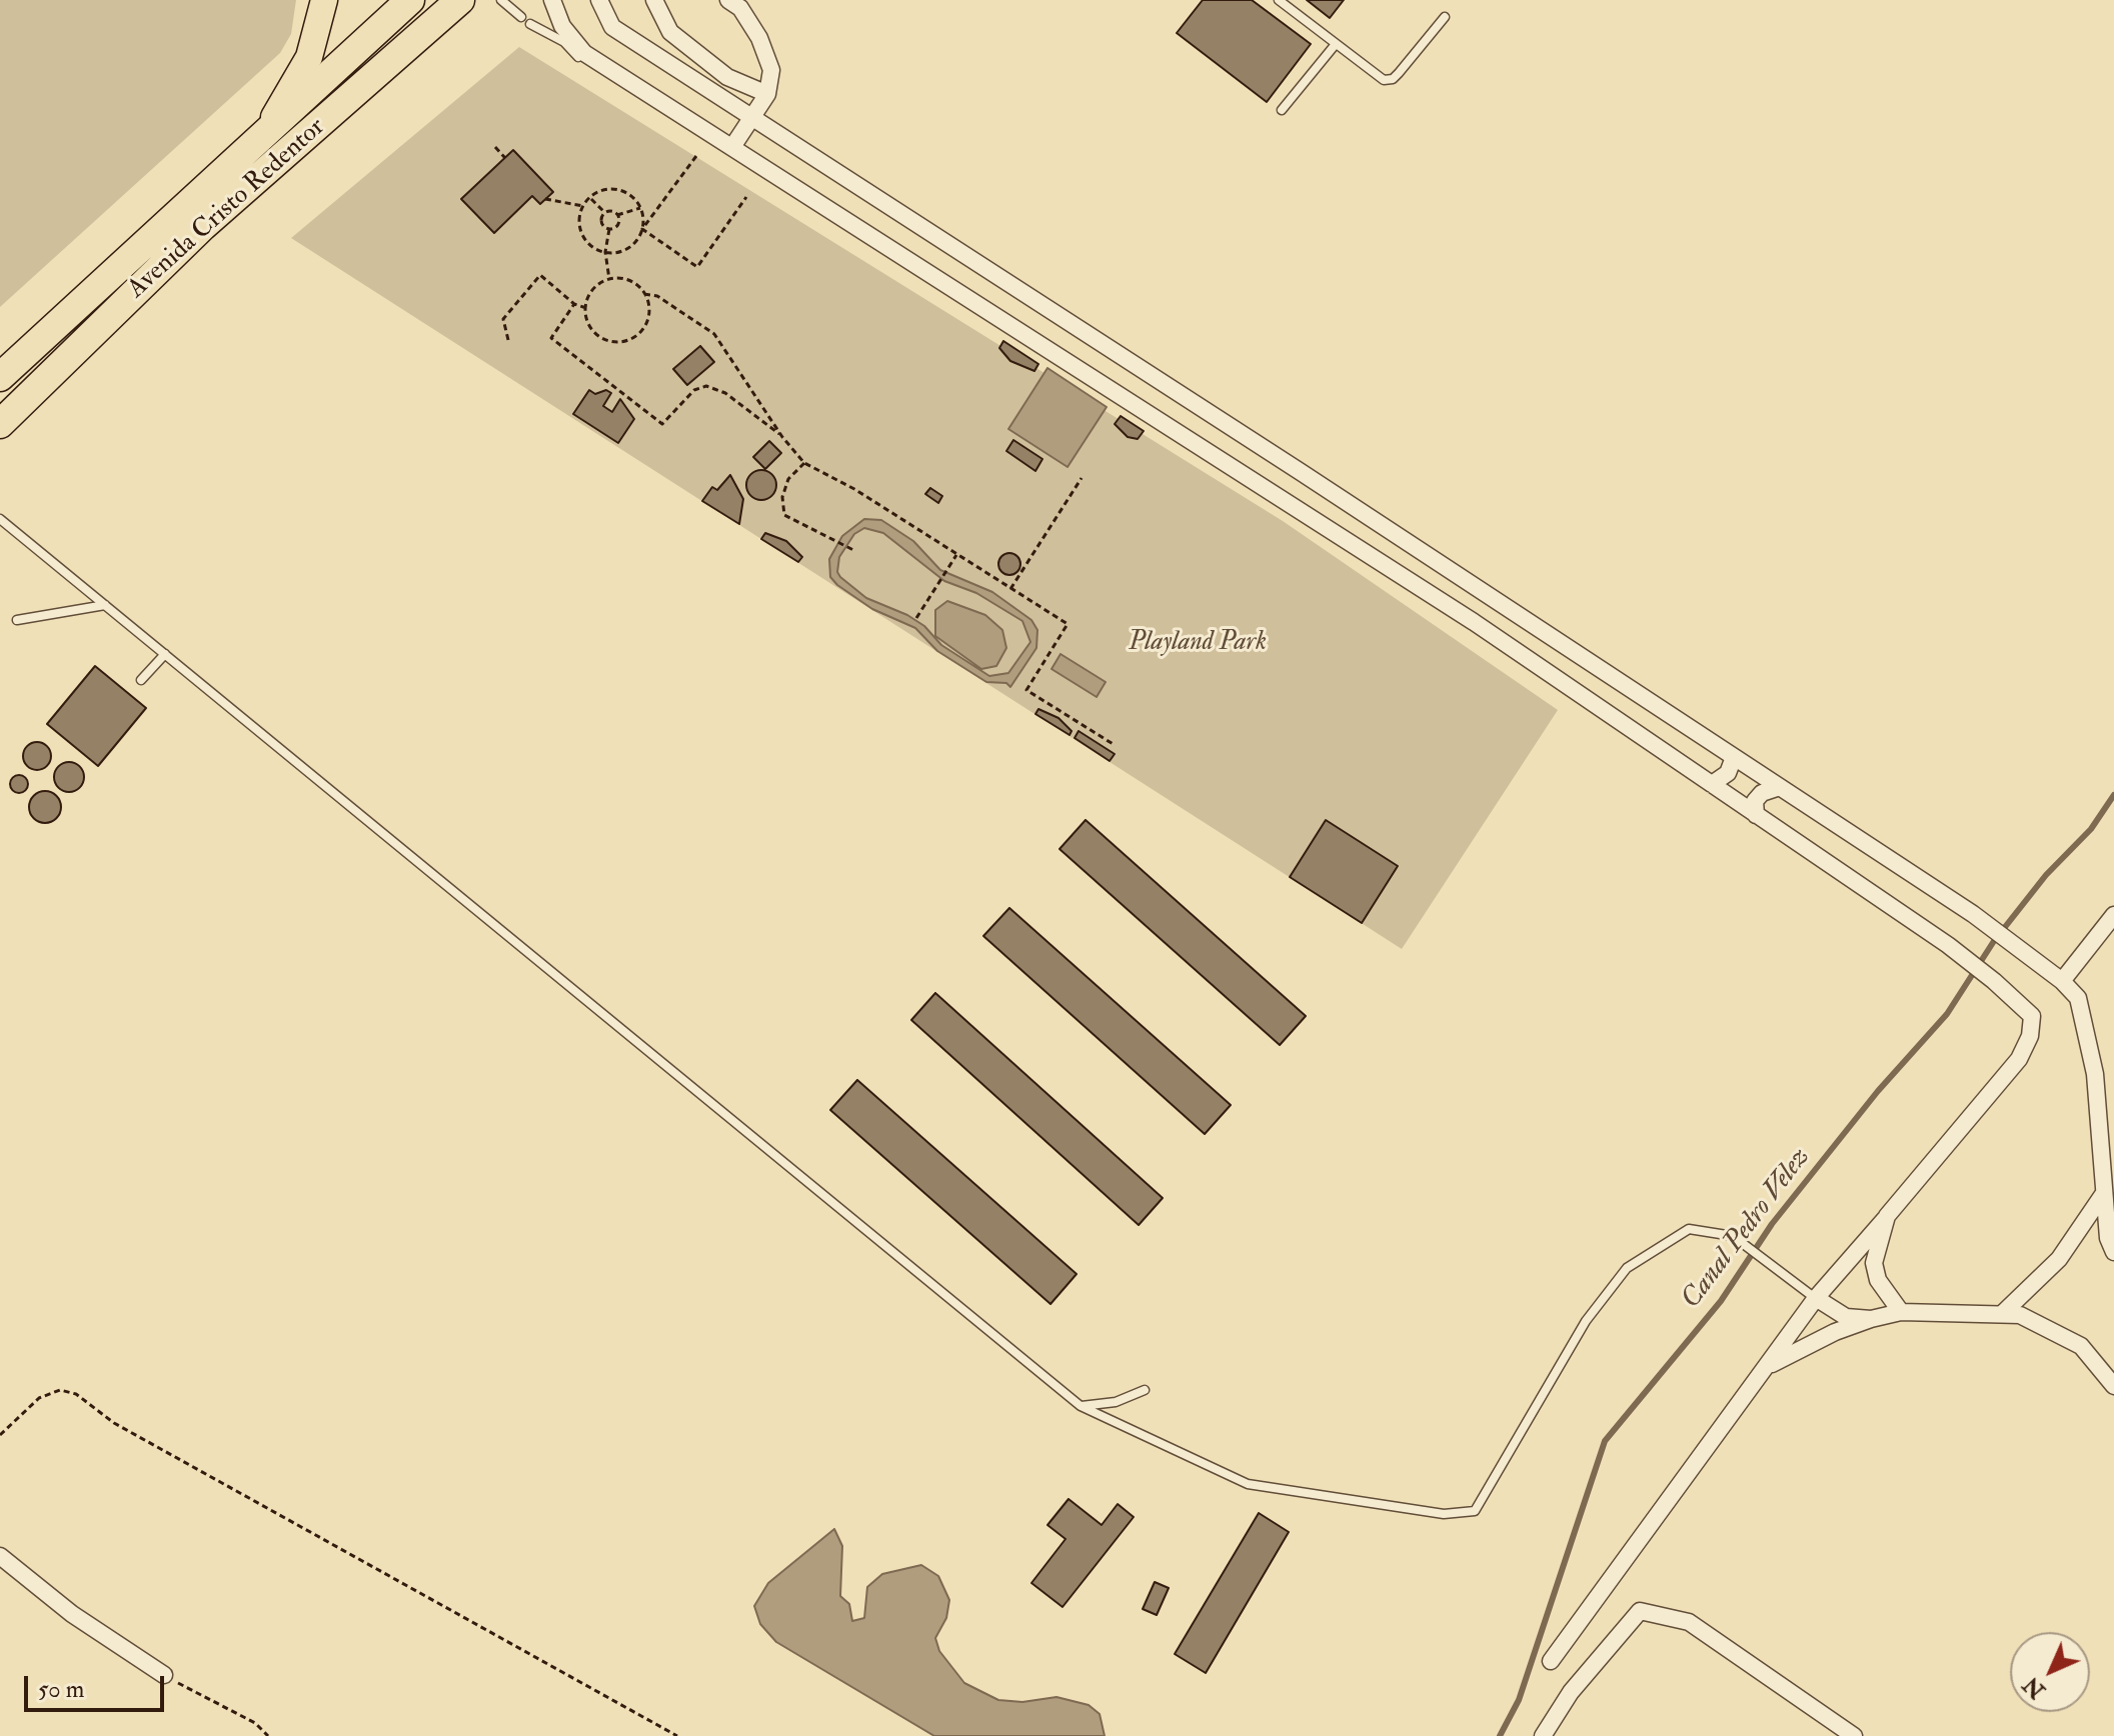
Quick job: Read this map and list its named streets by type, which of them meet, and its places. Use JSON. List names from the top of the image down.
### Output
{
  "streets": {
    "highway": ["Avenida Cristo Redentor"]
  },
  "water": ["Canal Pedro Velez"],
  "parks": ["Playland Park"],
  "scale_bar": "50 m",
  "north": "bottom left"
}
